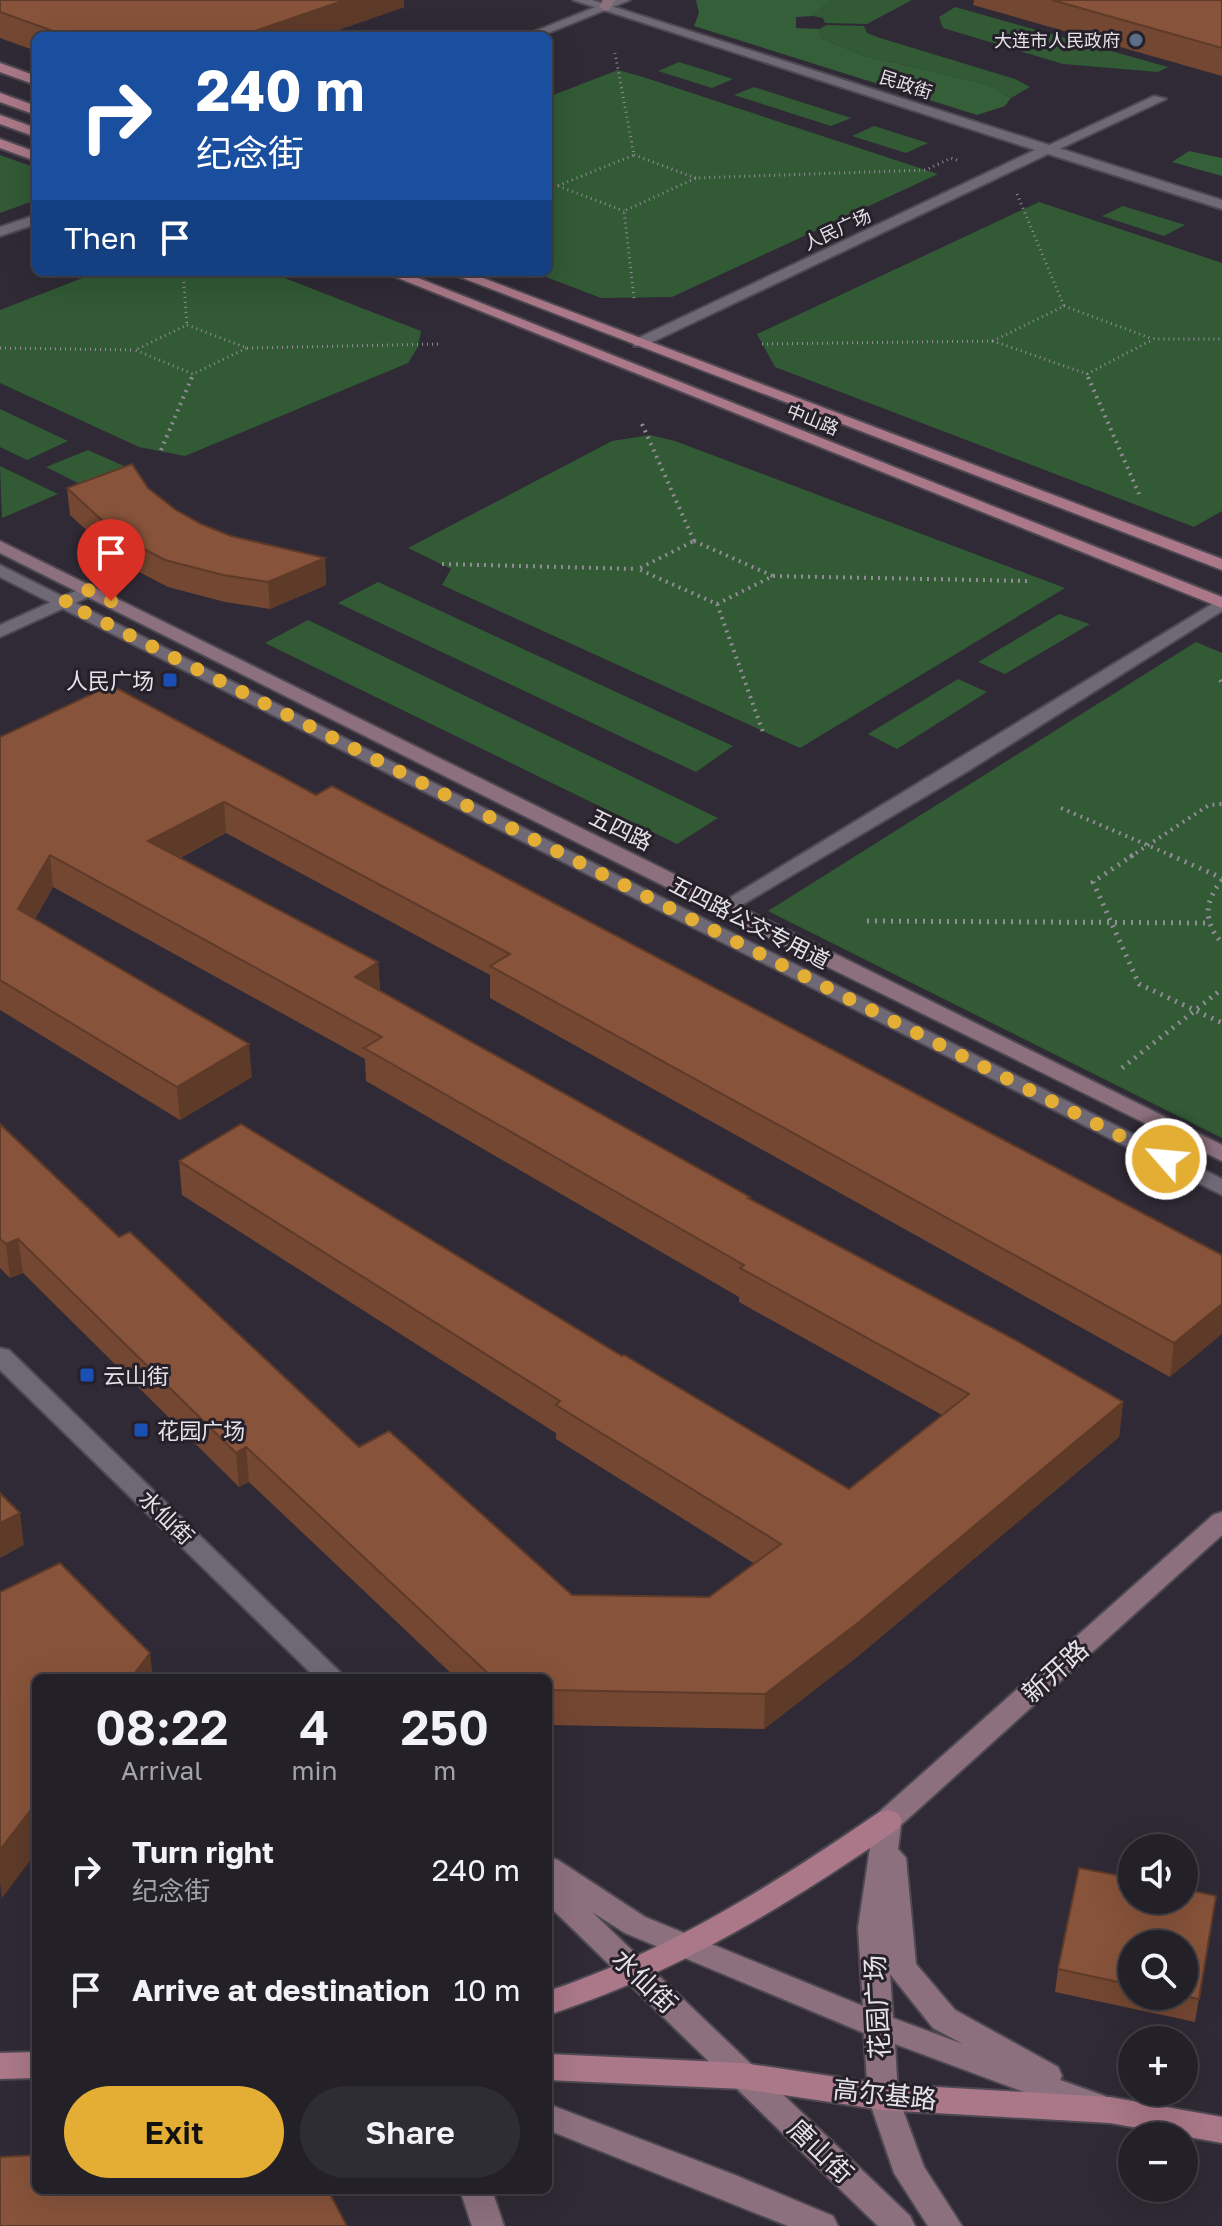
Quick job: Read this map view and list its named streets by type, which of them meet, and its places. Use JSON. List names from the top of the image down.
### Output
{
  "streets": {
    "main road": [
      "中山路",
      "五四路",
      "水仙街",
      "新开路",
      "花园广场",
      "高尔基路",
      "唐山街"
    ],
    "street": ["民政街", "人民广场", "五四路公交专用道"]
  },
  "crossings": [
    ["民政街", "人民广场"],
    ["人民广场", "中山路"],
    ["水仙街", "高尔基路"],
    ["水仙街", "唐山街"],
    ["新开路", "花园广场"],
    ["花园广场", "高尔基路"],
    ["高尔基路", "唐山街"]
  ],
  "places": {
    "other": ["大连市人民政府"],
    "transit": ["人民广场", "云山街", "花园广场"]
  },
  "page": {
    "turn": ["240 m", "纪念街"],
    "then": "Then",
    "eta": [
      "08:22",
      "Arrival",
      "4",
      "min",
      "250",
      "m"
    ],
    "list": [
      {
        "name": "Turn right",
        "note": "纪念街",
        "value": "240 m"
      },
      {
        "name": "Arrive at destination",
        "value": "10 m"
      }
    ],
    "map_buttons": ["+", "−"],
    "buttons": ["Exit", "Share"]
  }
}
